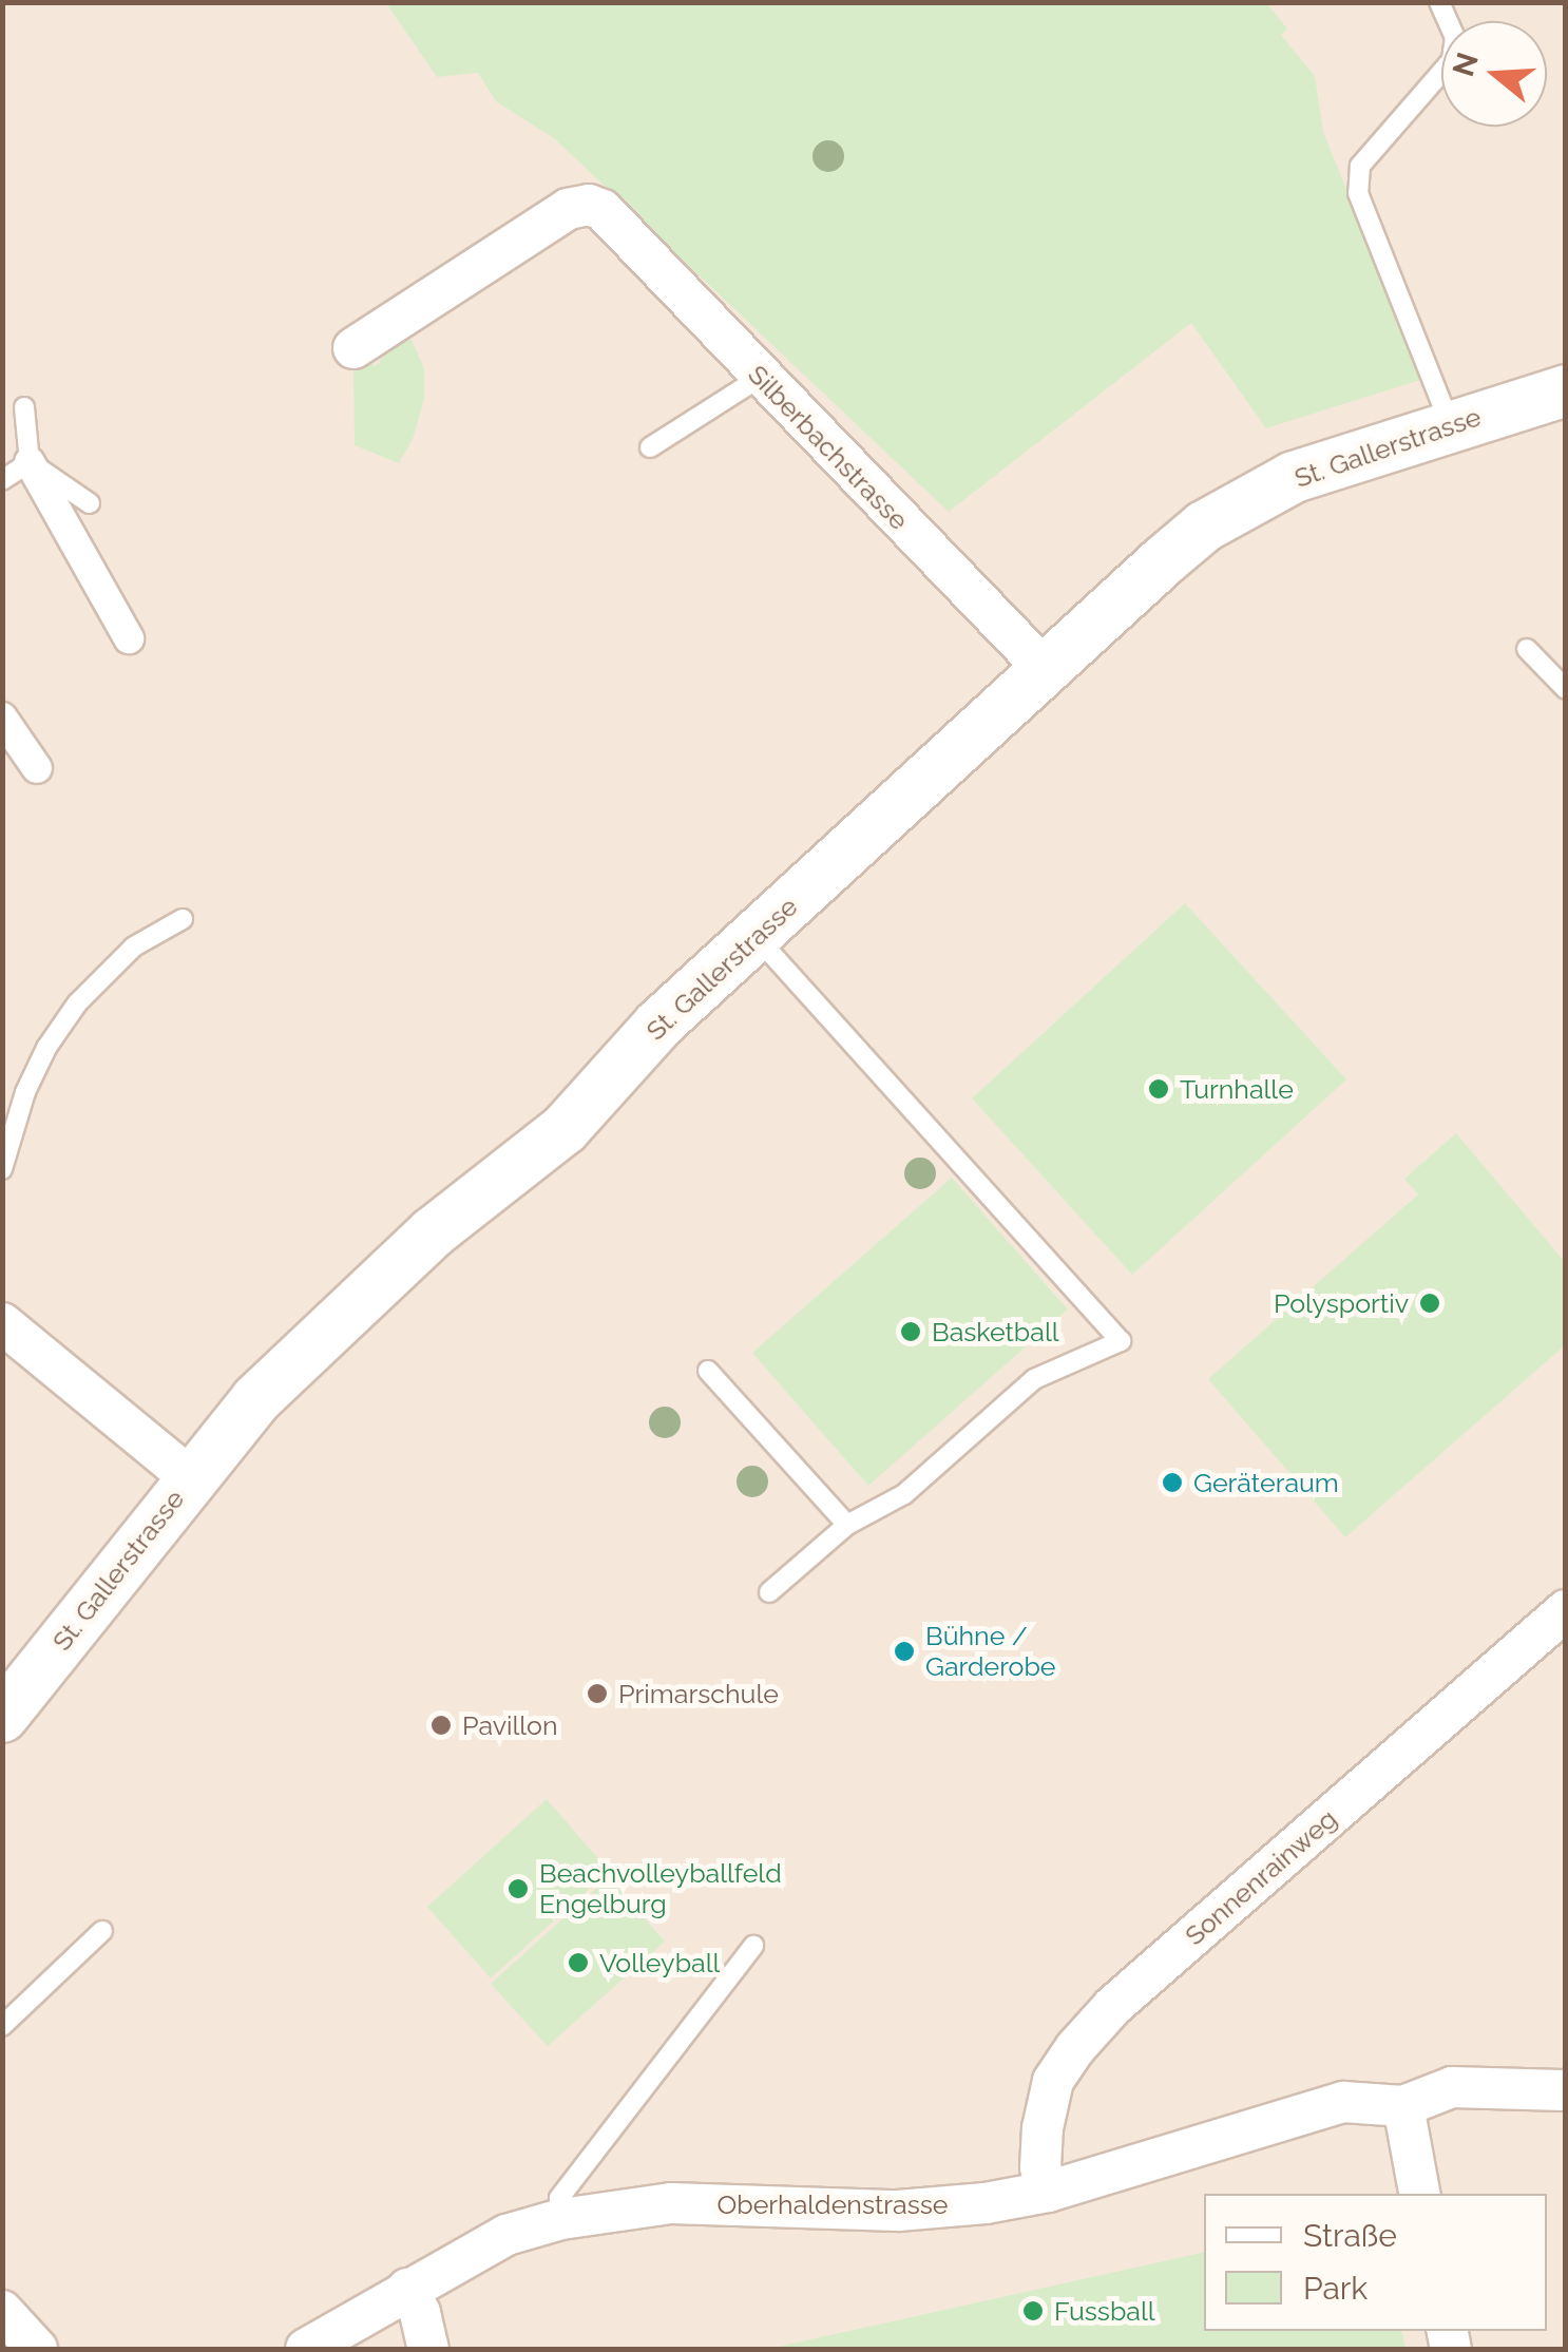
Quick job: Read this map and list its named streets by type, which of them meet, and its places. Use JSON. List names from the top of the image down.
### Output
{
  "streets": {
    "street": [
      "Silberbachstrasse",
      "St. Gallerstrasse",
      "Sonnenrainweg",
      "Oberhaldenstrasse"
    ]
  },
  "crossings": [
    ["Silberbachstrasse", "St. Gallerstrasse"],
    ["Sonnenrainweg", "Oberhaldenstrasse"]
  ],
  "places": [
    "Turnhalle",
    "Polysportiv",
    "Basketball",
    "Geräteraum",
    "Bühne / Garderobe",
    "Primarschule",
    "Pavillon",
    "Beachvolleyballfeld Engelburg",
    "Volleyball",
    "Fussball"
  ],
  "legend": ["Straße", "Park"],
  "north": "left"
}
